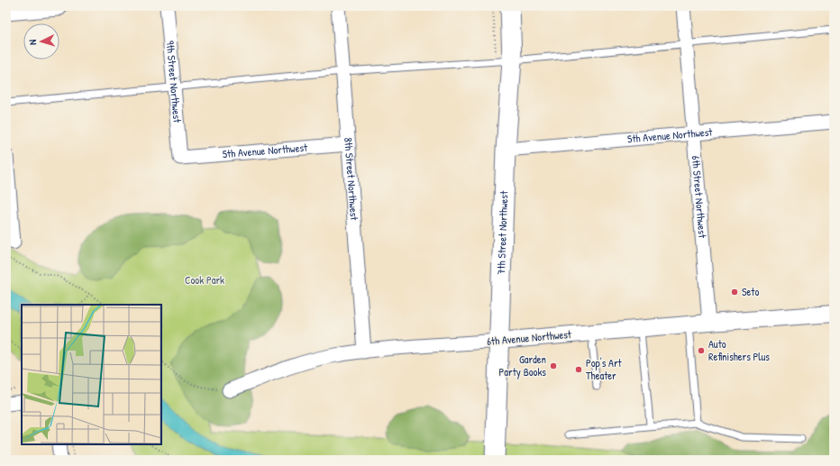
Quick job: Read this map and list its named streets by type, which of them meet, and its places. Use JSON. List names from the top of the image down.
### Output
{
  "streets": {
    "main road": ["7th Street Northwest"],
    "street": [
      "9th Street Northwest",
      "5th Avenue Northwest",
      "8th Street Northwest",
      "6th Street Northwest",
      "6th Avenue Northwest"
    ]
  },
  "crossings": [
    ["9th Street Northwest", "5th Avenue Northwest"],
    ["5th Avenue Northwest", "8th Street Northwest"],
    ["5th Avenue Northwest", "6th Street Northwest"],
    ["5th Avenue Northwest", "7th Street Northwest"],
    ["8th Street Northwest", "6th Avenue Northwest"],
    ["6th Street Northwest", "6th Avenue Northwest"],
    ["7th Street Northwest", "6th Avenue Northwest"]
  ],
  "parks": ["Cook Park"],
  "places": [
    "Seto",
    "Auto Refinishers Plus",
    "Garden Party Books",
    "Pop's Art Theater"
  ],
  "north": "left"
}
